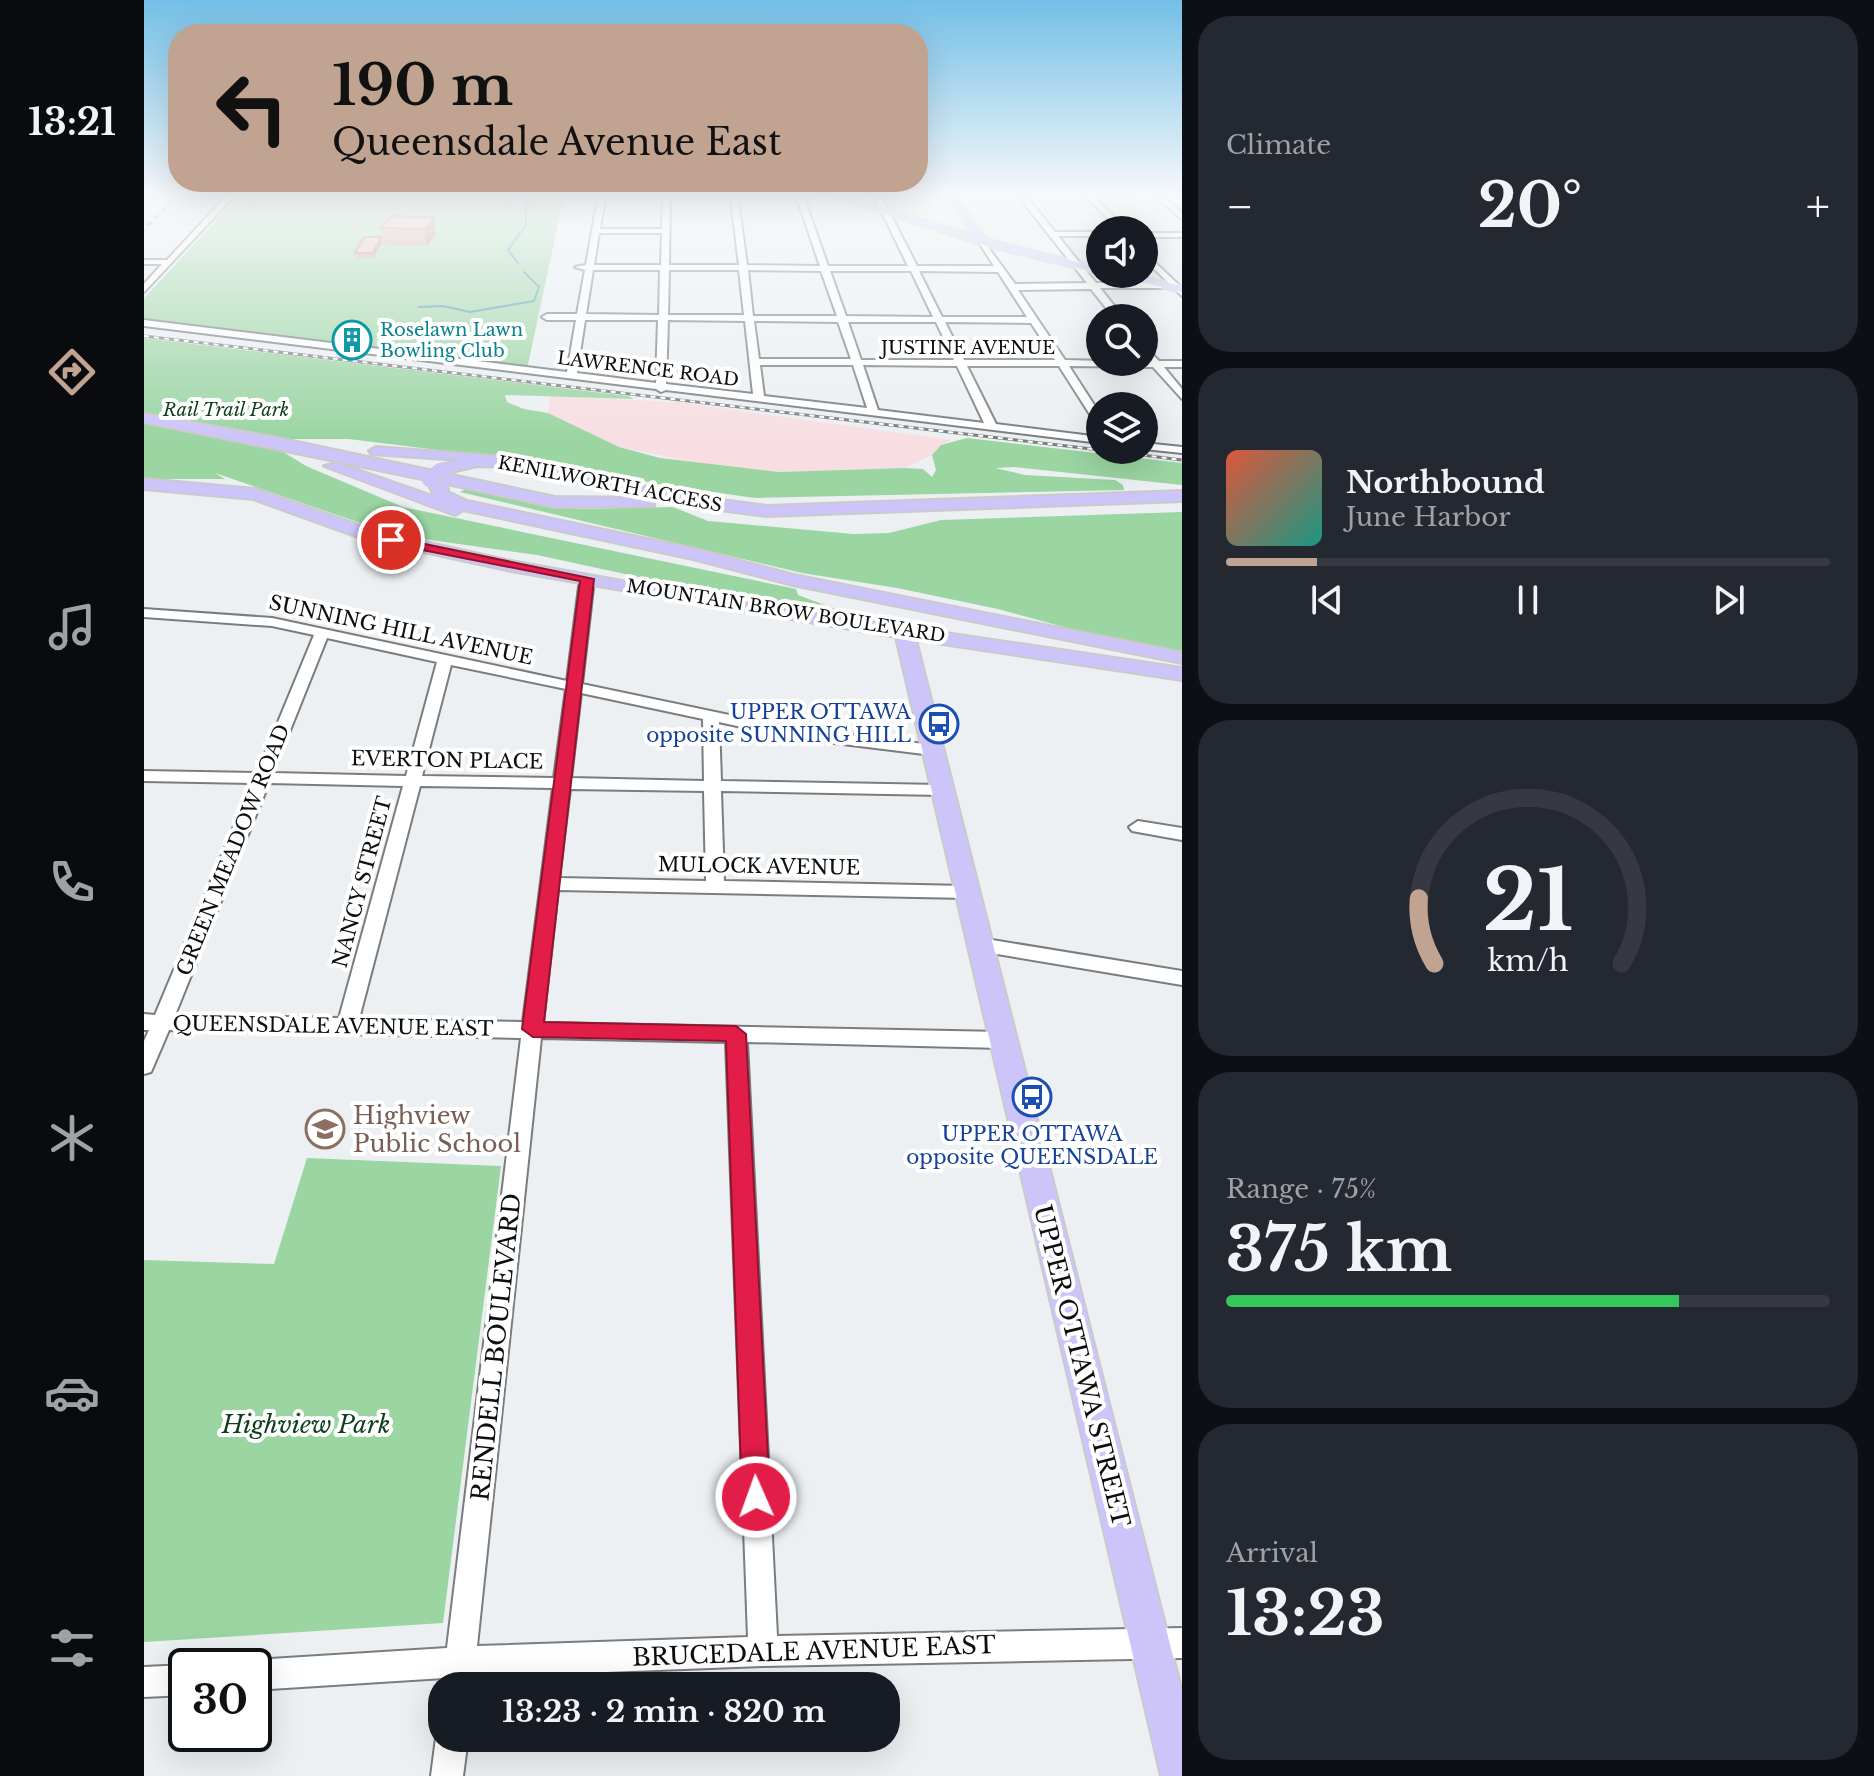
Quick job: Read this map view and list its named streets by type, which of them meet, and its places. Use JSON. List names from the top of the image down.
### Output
{
  "streets": {
    "main road": ["KENILWORTH ACCESS", "MOUNTAIN BROW BOULEVARD", "UPPER OTTAWA STREET"],
    "street": [
      "JUSTINE AVENUE",
      "LAWRENCE ROAD",
      "SUNNING HILL AVENUE",
      "EVERTON PLACE",
      "GREEN MEADOW ROAD",
      "MULOCK AVENUE",
      "NANCY STREET",
      "QUEENSDALE AVENUE EAST",
      "RENDELL BOULEVARD",
      "BRUCEDALE AVENUE EAST"
    ]
  },
  "crossings": [
    ["MOUNTAIN BROW BOULEVARD", "RENDELL BOULEVARD"],
    ["MOUNTAIN BROW BOULEVARD", "UPPER OTTAWA STREET"],
    ["SUNNING HILL AVENUE", "GREEN MEADOW ROAD"],
    ["SUNNING HILL AVENUE", "NANCY STREET"],
    ["SUNNING HILL AVENUE", "RENDELL BOULEVARD"],
    ["SUNNING HILL AVENUE", "UPPER OTTAWA STREET"],
    ["EVERTON PLACE", "GREEN MEADOW ROAD"],
    ["EVERTON PLACE", "NANCY STREET"],
    ["EVERTON PLACE", "RENDELL BOULEVARD"],
    ["EVERTON PLACE", "UPPER OTTAWA STREET"],
    ["GREEN MEADOW ROAD", "QUEENSDALE AVENUE EAST"],
    ["MULOCK AVENUE", "RENDELL BOULEVARD"],
    ["MULOCK AVENUE", "UPPER OTTAWA STREET"],
    ["NANCY STREET", "QUEENSDALE AVENUE EAST"],
    ["QUEENSDALE AVENUE EAST", "RENDELL BOULEVARD"],
    ["QUEENSDALE AVENUE EAST", "UPPER OTTAWA STREET"],
    ["UPPER OTTAWA STREET", "BRUCEDALE AVENUE EAST"]
  ],
  "parks": ["Rail Trail Park", "Highview Park"],
  "places": {
    "building": ["Roselawn Lawn Bowling Club"],
    "bus stop": ["UPPER OTTAWA opposite SUNNING HILL", "UPPER OTTAWA opposite QUEENSDALE"],
    "school or university": ["Highview Public School"]
  },
  "page": {
    "tabs": "13:21",
    "tile": [
      "Climate",
      ["Range · 75%", "375 km"],
      ["Arrival", "13:23"]
    ],
    "turn": ["190 m", "Queensdale Avenue East"],
    "heat": ["−", "20°", "+"],
    "song": ["Northbound", "June Harbor"],
    "limit": "30",
    "trip": "13:23 · 2 min · 820 m",
    "gauge": ["21", "km/h"]
  }
}
